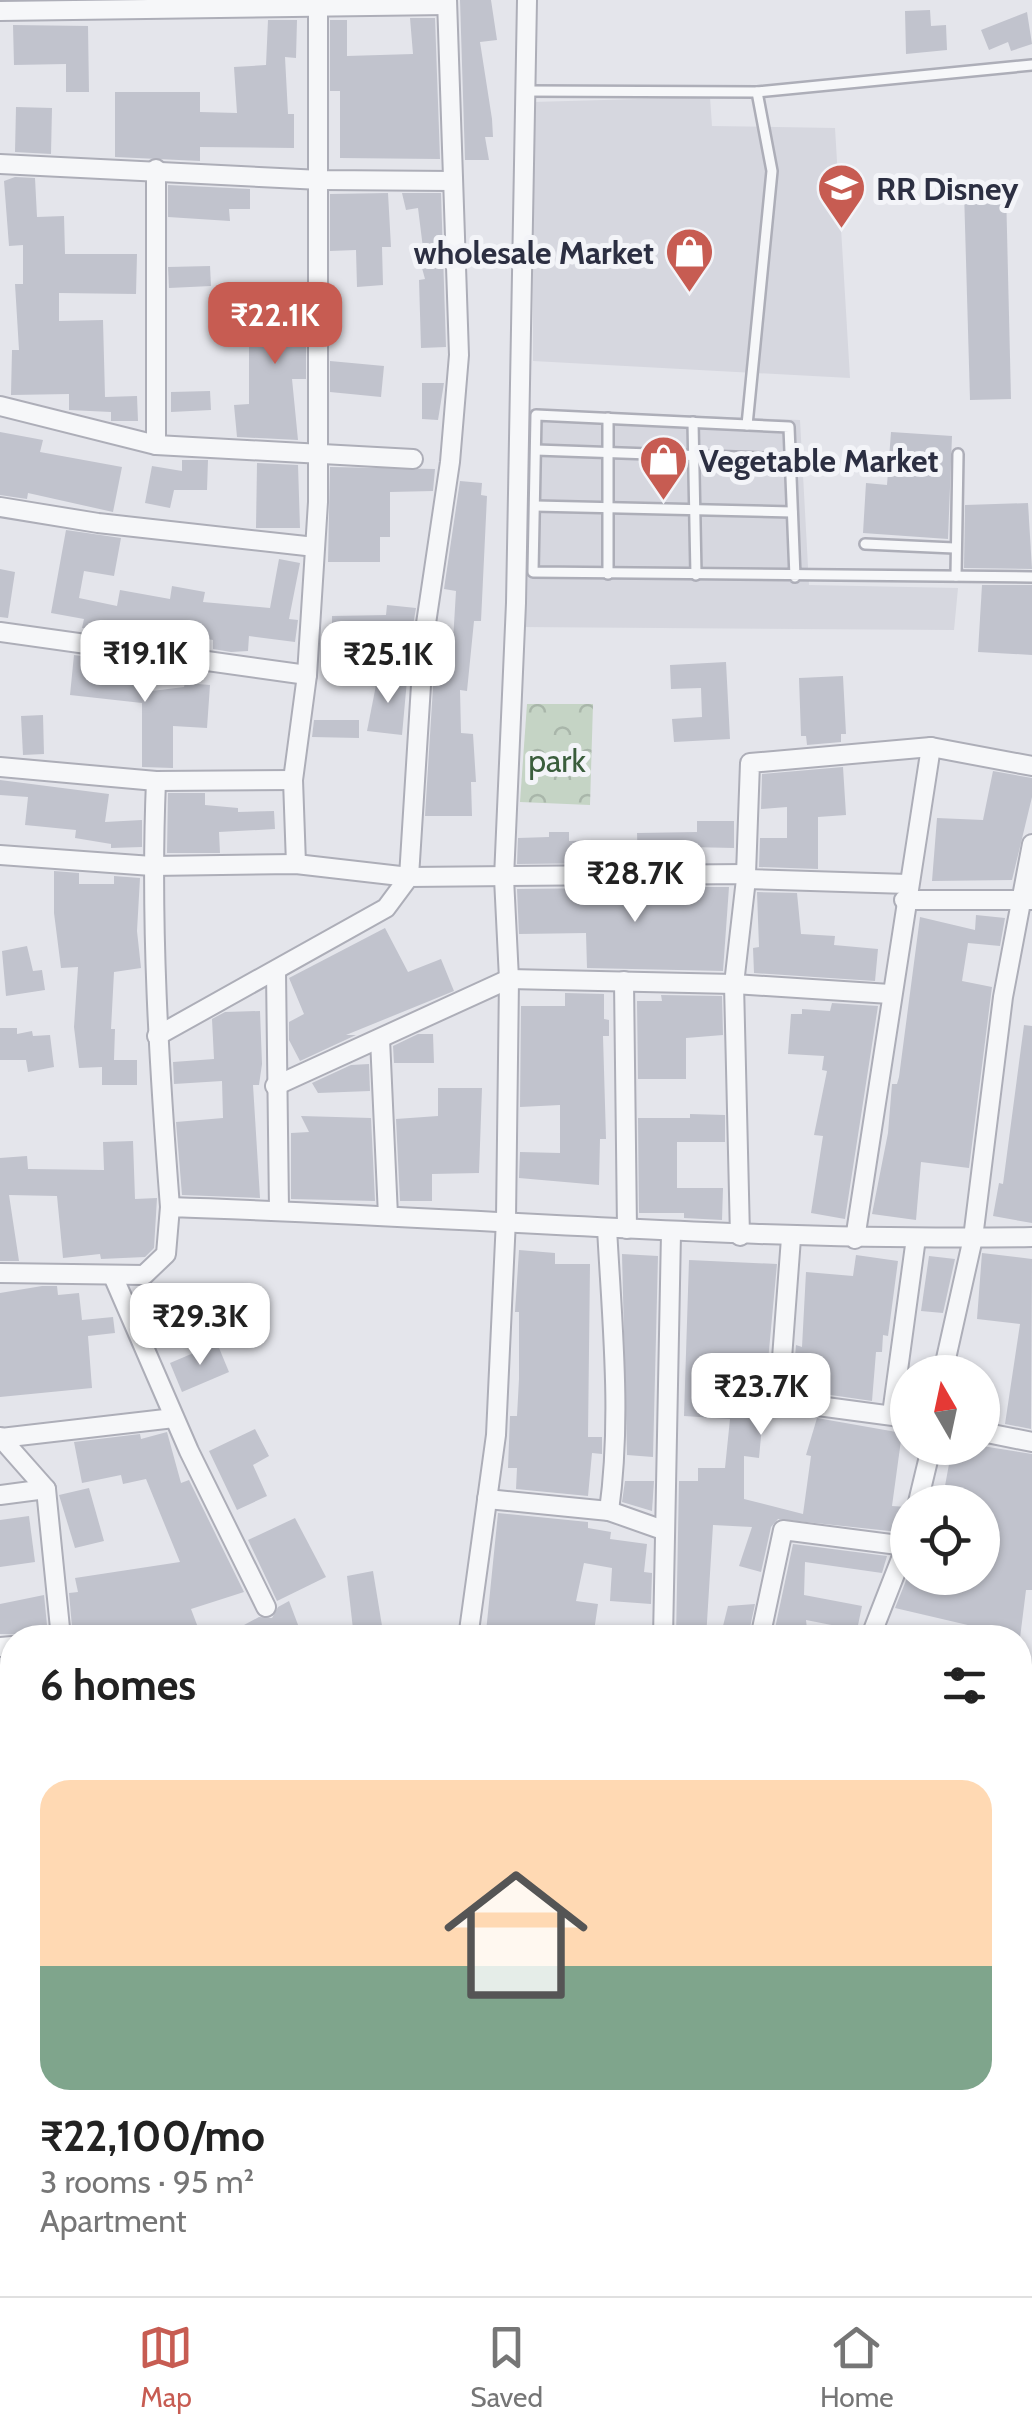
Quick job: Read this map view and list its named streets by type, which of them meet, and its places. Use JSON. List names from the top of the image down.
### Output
{
  "parks": ["park"],
  "places": {
    "school or university": ["RR Disney"],
    "shop": ["wholesale Market", "Vegetable Market"]
  },
  "north": "top",
  "page": {
    "price": [
      "₹22.1K",
      "₹19.1K",
      "₹25.1K",
      "₹28.7K",
      "₹29.3K",
      "₹23.7K"
    ],
    "heading": "6 homes",
    "list": [
      {
        "name": "₹22,100/mo",
        "note": "3 rooms · 95 m² · Apartment"
      }
    ],
    "tabs": ["Map", "Saved", "Home"]
  }
}
